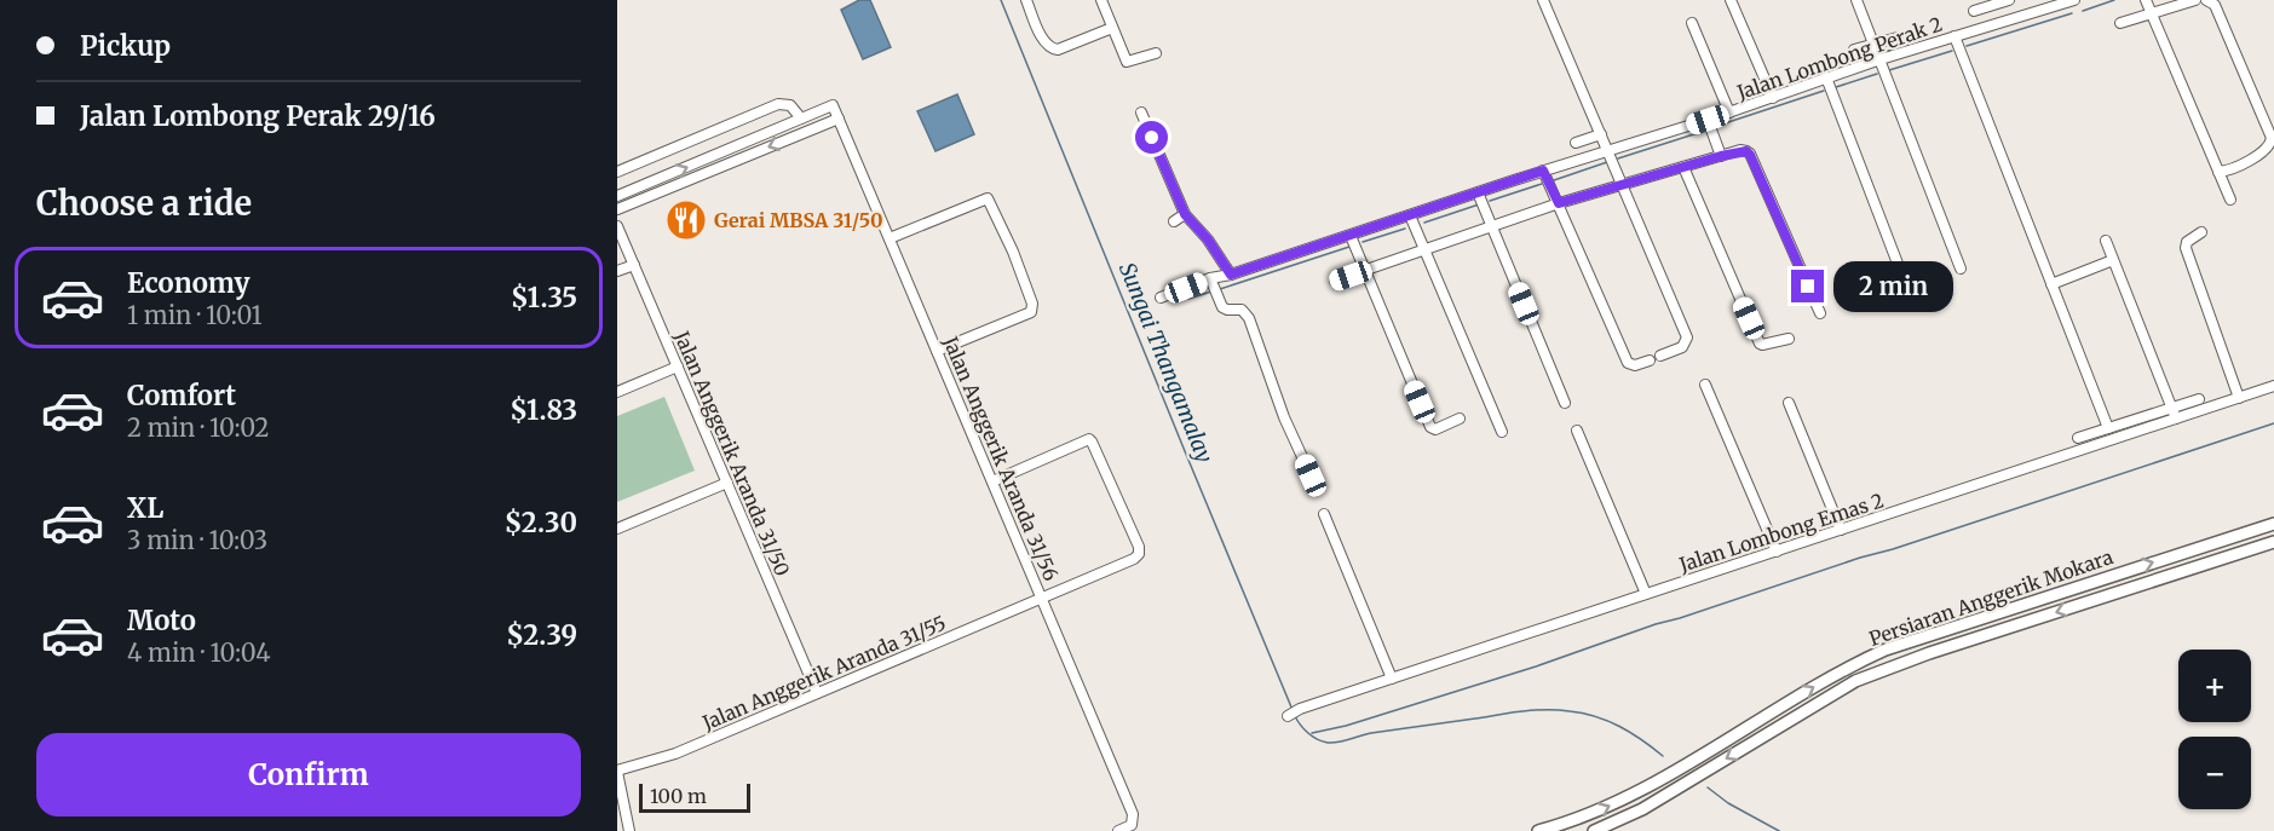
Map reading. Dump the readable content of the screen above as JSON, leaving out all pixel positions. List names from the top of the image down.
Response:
{
  "streets": {
    "main road": ["Persiaran Anggerik Mokara"],
    "street": [
      "Jalan Lombong Perak 2",
      "Jalan Anggerik Aranda 31/50",
      "Jalan Anggerik Aranda 31/56",
      "Jalan Lombong Emas 2",
      "Jalan Anggerik Aranda 31/55"
    ]
  },
  "crossings": [
    ["Jalan Anggerik Aranda 31/50", "Jalan Anggerik Aranda 31/55"],
    ["Jalan Anggerik Aranda 31/56", "Jalan Anggerik Aranda 31/55"]
  ],
  "water": ["Sungai Thangamalay"],
  "places": {
    "restaurant": ["Gerai MBSA 31/50"]
  },
  "scale_bar": "100 m",
  "page": {
    "banner": ["Pickup", "Jalan Lombong Perak 29/16"],
    "heading": "Choose a ride",
    "list": [
      {
        "name": "Economy",
        "note": "1 min · 10:01",
        "value": "$1.35"
      },
      {
        "name": "Comfort",
        "note": "2 min · 10:02",
        "value": "$1.83"
      },
      {
        "name": "XL",
        "note": "3 min · 10:03",
        "value": "$2.30"
      },
      {
        "name": "Moto",
        "note": "4 min · 10:04",
        "value": "$2.39"
      }
    ],
    "bubble": "2 min",
    "map_buttons": ["+", "−"],
    "buttons": "Confirm",
    "scale": "100 m"
  }
}
